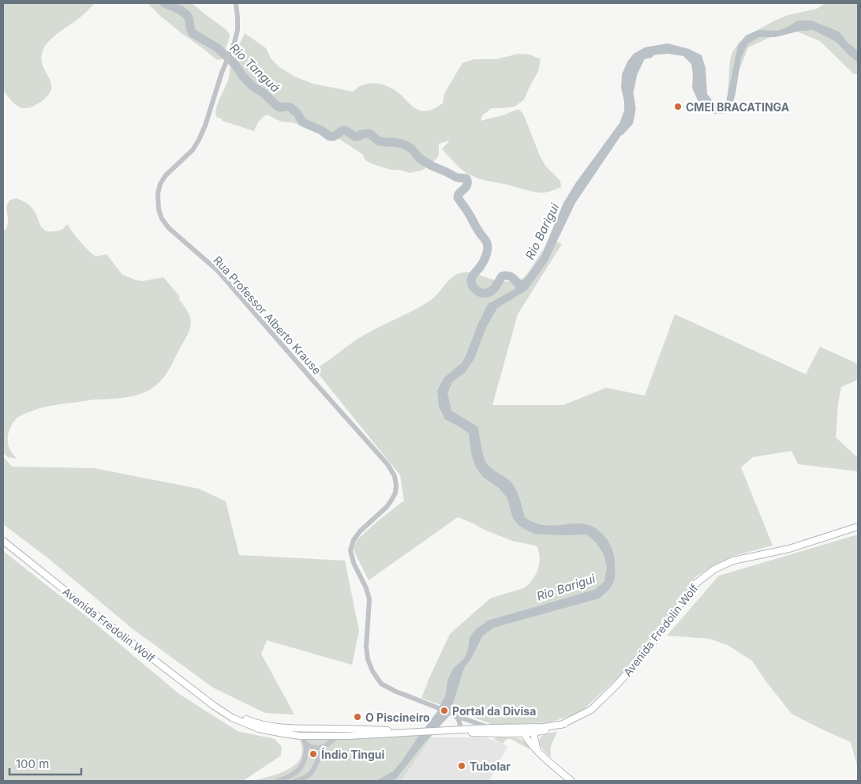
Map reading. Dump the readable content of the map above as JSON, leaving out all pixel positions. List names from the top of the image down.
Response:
{
  "streets": {
    "main road": ["Avenida Fredolin Wolf"],
    "street": ["Rua Professor Alberto Krause"]
  },
  "water": ["Rio Tanguá", "Rio Barigui"],
  "places": [
    "CMEI BRACATINGA",
    "Portal da Divisa",
    "O Piscineiro",
    "Índio Tingui",
    "Tubolar"
  ],
  "scale_bar": "100 m"
}
